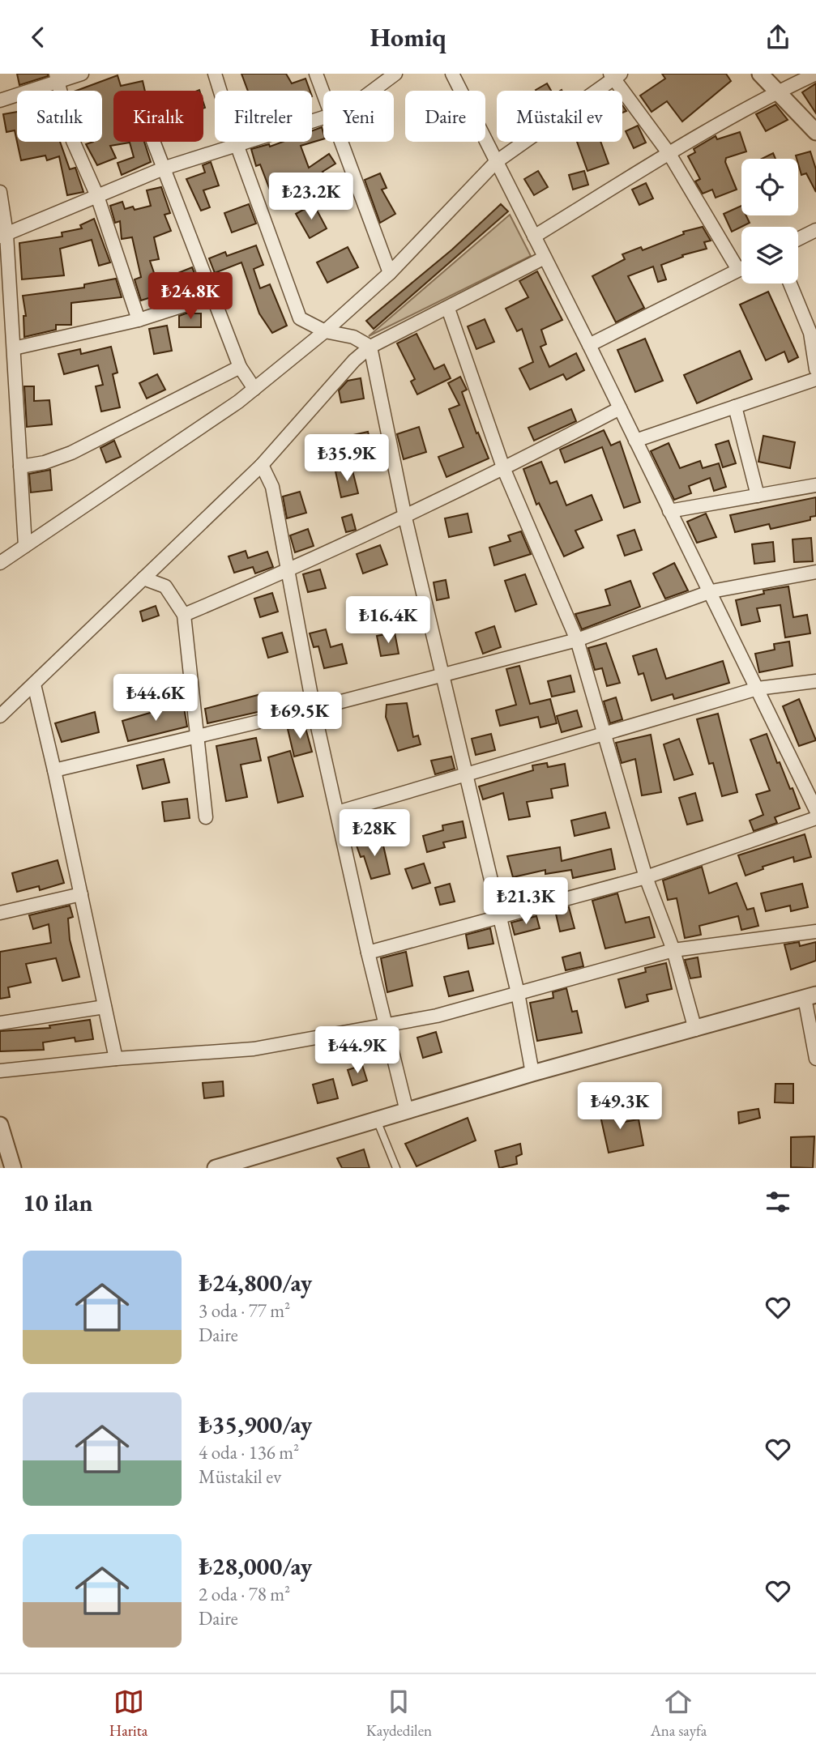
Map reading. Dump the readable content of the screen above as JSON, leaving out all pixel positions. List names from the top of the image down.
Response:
{
  "page": {
    "header": "Homiq",
    "chip": [
      "Satılık",
      "Kiralık",
      "Filtreler",
      "Yeni",
      "Daire",
      "Müstakil ev"
    ],
    "price": [
      "₺23.2K",
      "₺24.8K",
      "₺35.9K",
      "₺16.4K",
      "₺44.6K",
      "₺69.5K",
      "₺28K",
      "₺21.3K",
      "₺44.9K",
      "₺49.3K"
    ],
    "heading": "10 ilan",
    "list": [
      {
        "name": "₺24,800/ay",
        "note": "3 oda · 77 m² · Daire"
      },
      {
        "name": "₺35,900/ay",
        "note": "4 oda · 136 m² · Müstakil ev"
      },
      {
        "name": "₺28,000/ay",
        "note": "2 oda · 78 m² · Daire"
      }
    ],
    "tabs": ["Harita", "Kaydedilen", "Ana sayfa"]
  }
}
